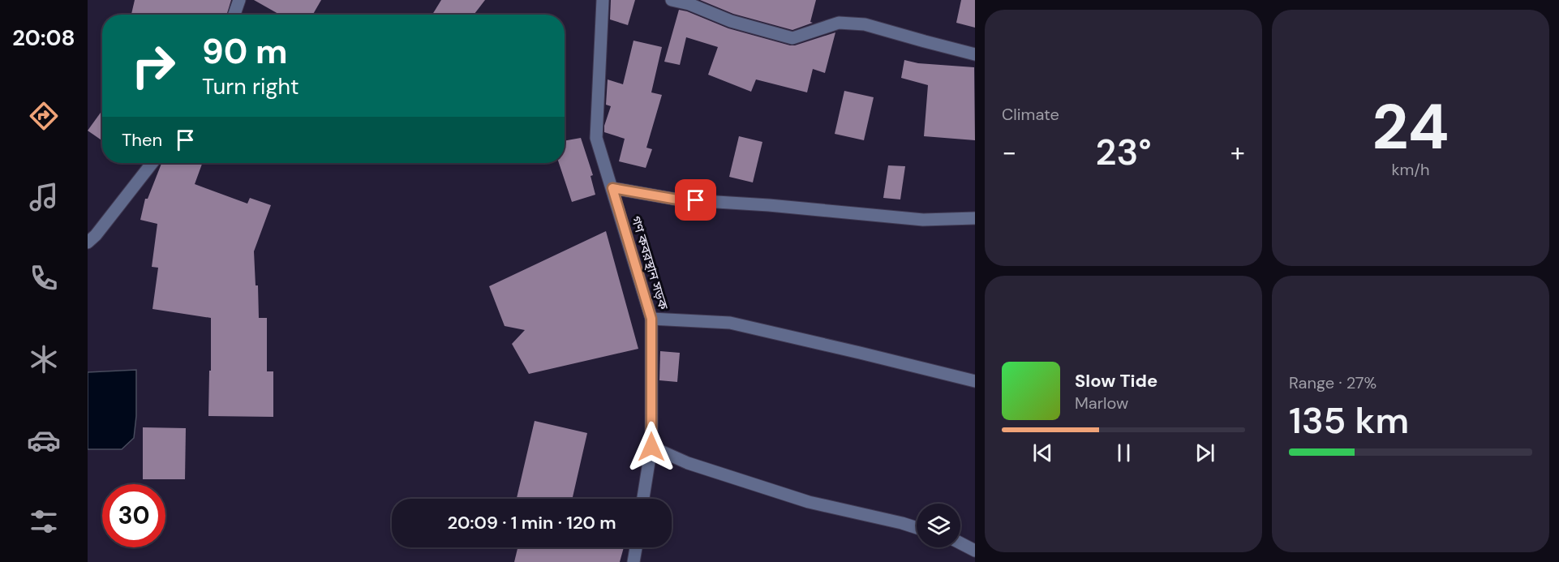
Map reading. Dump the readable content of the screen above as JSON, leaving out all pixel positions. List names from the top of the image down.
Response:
{
  "streets": {
    "street": ["গণ কবরস্থান সড়ক"]
  },
  "page": {
    "tabs": "20:08",
    "tile": [
      "Climate",
      ["24", "km/h"],
      ["Range · 27%", "135 km"]
    ],
    "turn": ["90 m", "Turn right"],
    "then": "Then",
    "heat": ["−", "23°", "+"],
    "song": ["Slow Tide", "Marlow"],
    "limit": "30",
    "trip": "20:09 · 1 min · 120 m"
  }
}
